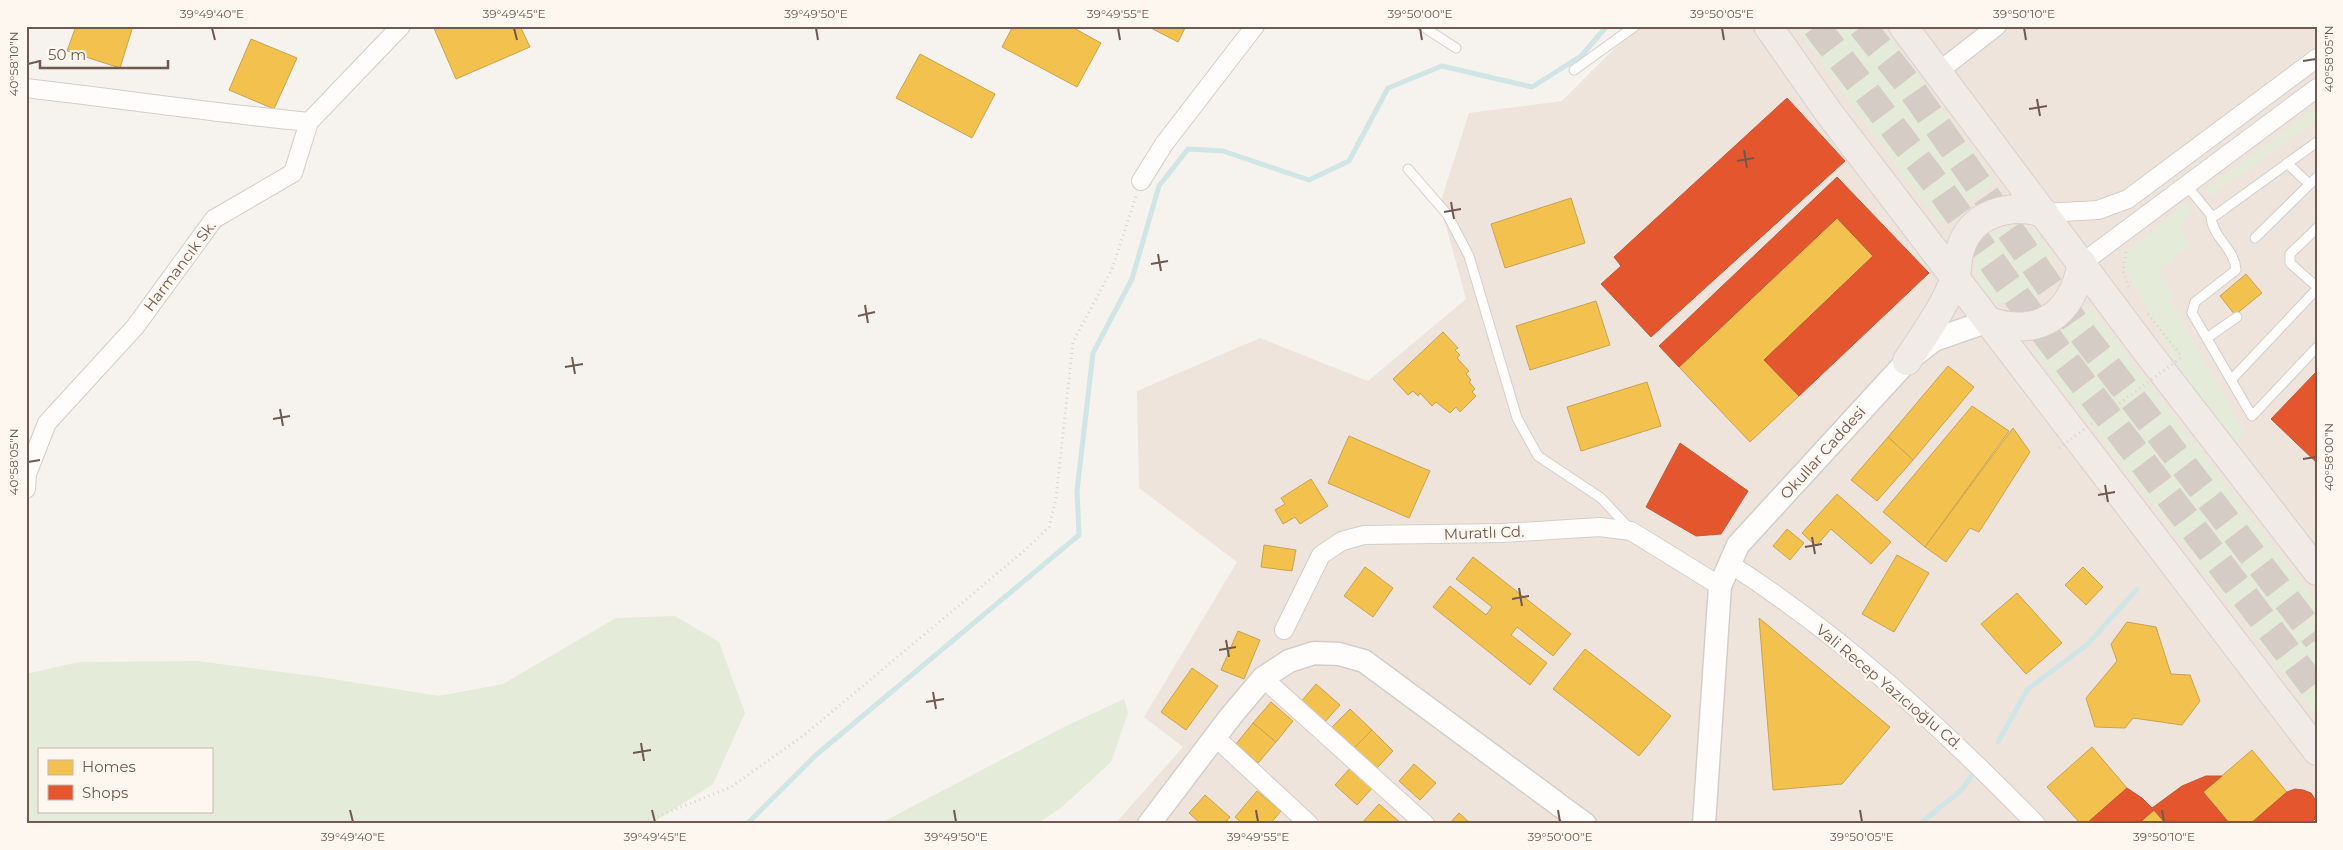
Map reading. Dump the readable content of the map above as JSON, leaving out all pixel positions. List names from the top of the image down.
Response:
{
  "streets": {
    "street": [
      "Harmancık Sk.",
      "Okullar Caddesi",
      "Muratlı Cd.",
      "Vali Recep Yazıcıoğlu Cd."
    ]
  },
  "crossings": [
    ["Okullar Caddesi", "Muratlı Cd."],
    ["Okullar Caddesi", "Vali Recep Yazıcıoğlu Cd."]
  ],
  "legend": ["Homes", "Shops"],
  "scale_bar": "50 m",
  "coordinates": [
    "39°49'40\"E",
    "39°49'45\"E",
    "39°49'50\"E",
    "39°49'55\"E",
    "39°50'00\"E",
    "39°50'05\"E",
    "39°50'10\"E",
    "40°58'05\"N",
    "40°58'10\"N",
    "40°58'00\"N"
  ]
}
